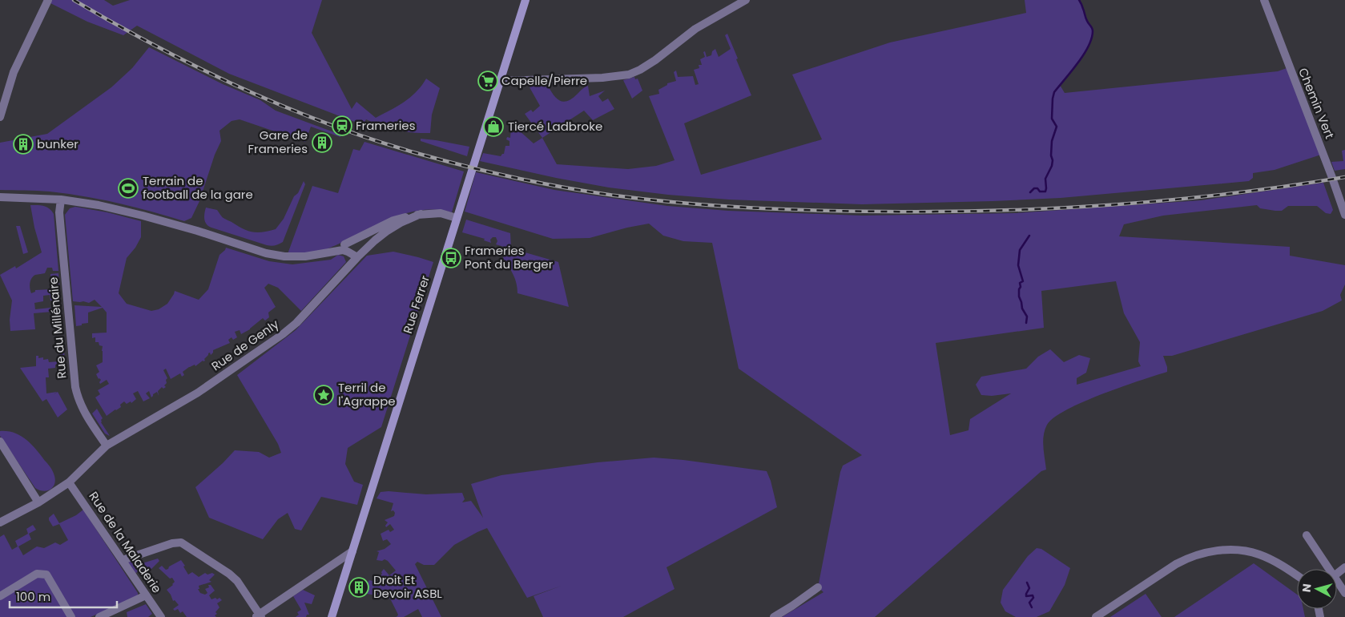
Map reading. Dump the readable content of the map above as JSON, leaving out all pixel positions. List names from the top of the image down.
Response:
{
  "streets": {
    "main road": ["Rue Ferrer"],
    "street": [
      "Chemin Vert",
      "Rue du Millénaire",
      "Rue de Genly",
      "Rue de la Maladerie"
    ]
  },
  "crossings": [
    ["Rue du Millénaire", "Rue de Genly"],
    ["Rue de Genly", "Rue de la Maladerie"]
  ],
  "places": {
    "supermarket": ["Capelle/Pierre"],
    "station": ["Frameries"],
    "shop": ["Tiercé Ladbroke"],
    "building": ["Gare de Frameries", "bunker", "Droit Et Devoir ASBL"],
    "sports": ["Terrain de football de la gare"],
    "bus stop": ["Frameries Pont du Berger"],
    "place": ["Terril de l'Agrappe"]
  },
  "scale_bar": "100 m",
  "north": "left"
}
